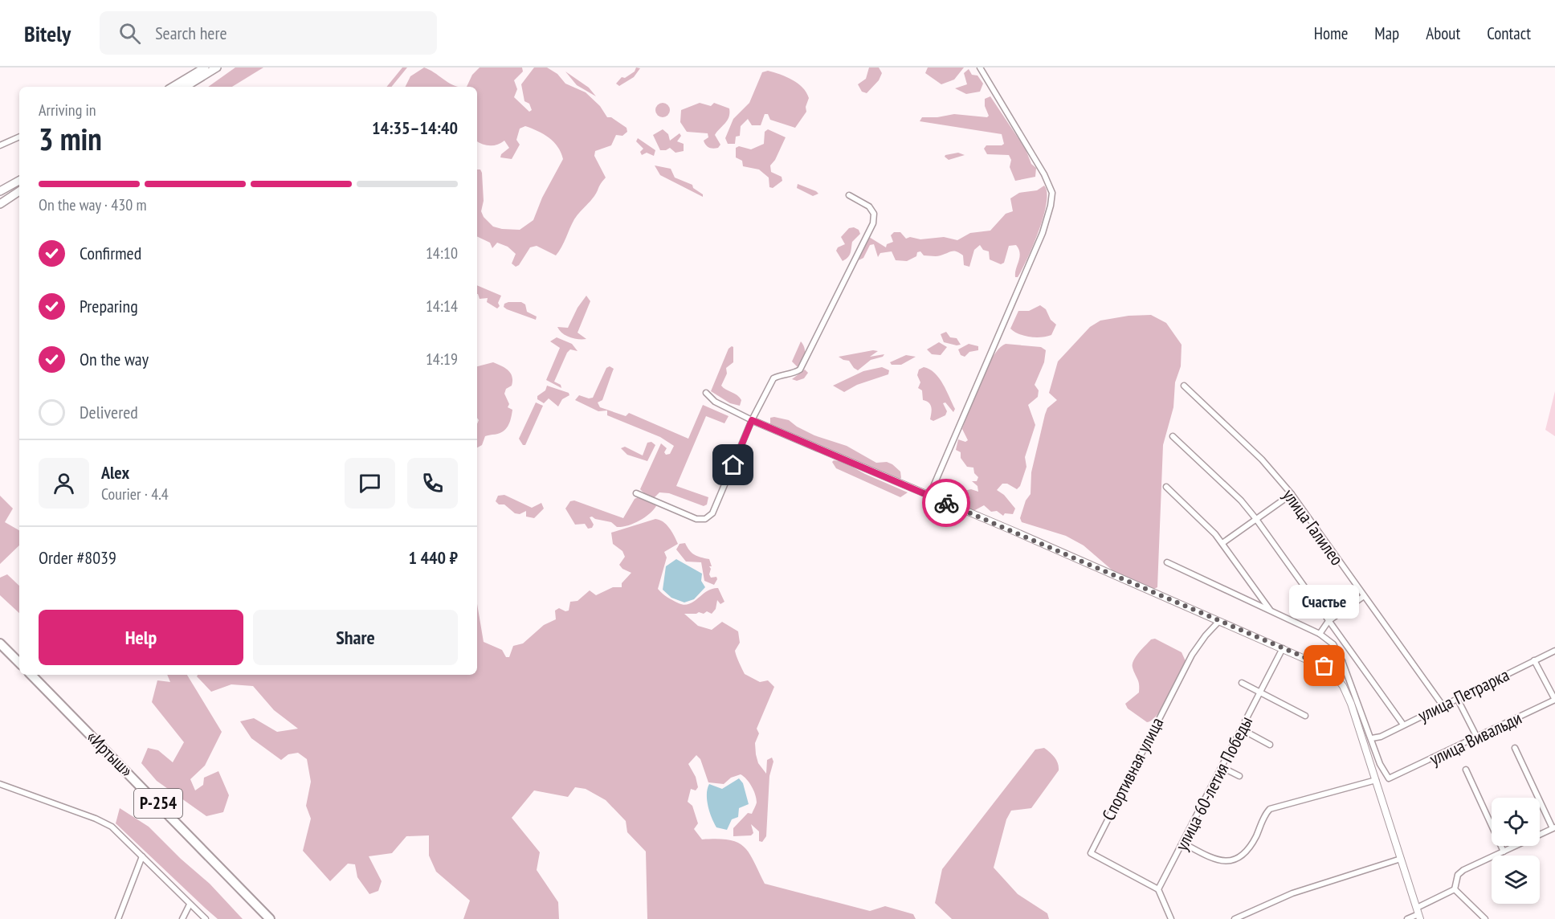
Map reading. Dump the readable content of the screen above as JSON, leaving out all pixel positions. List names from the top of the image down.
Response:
{
  "streets": {
    "highway": ["«Иртыш»", "Р-254"],
    "street": [
      "улица Галилео",
      "улица Петрарка",
      "улица Вивальди",
      "Спортивная улица",
      "улица 60-летия Победы"
    ]
  },
  "crossings": [
    ["улица Галилео", "улица Петрарка"],
    ["улица Петрарка", "улица Вивальди"],
    ["Спортивная улица", "улица 60-летия Победы"]
  ],
  "places": ["Счастье"],
  "page": {
    "header": "Bitely",
    "search": "Search here",
    "nav": [
      "Home",
      "Map",
      "About",
      "Contact"
    ],
    "heading": ["3 min", "Arriving in", "14:35–14:40"],
    "panel": [
      "Alex",
      "Courier · 4.4",
      "Order #8039",
      "1 440 ₽"
    ],
    "bar": "On the way · 430 m",
    "list": [
      ["Confirmed", "14:10"],
      ["Preparing", "14:14"],
      ["On the way", "14:19"],
      "Delivered"
    ],
    "bubble": "Счастье",
    "buttons": ["Help", "Share"]
  }
}
